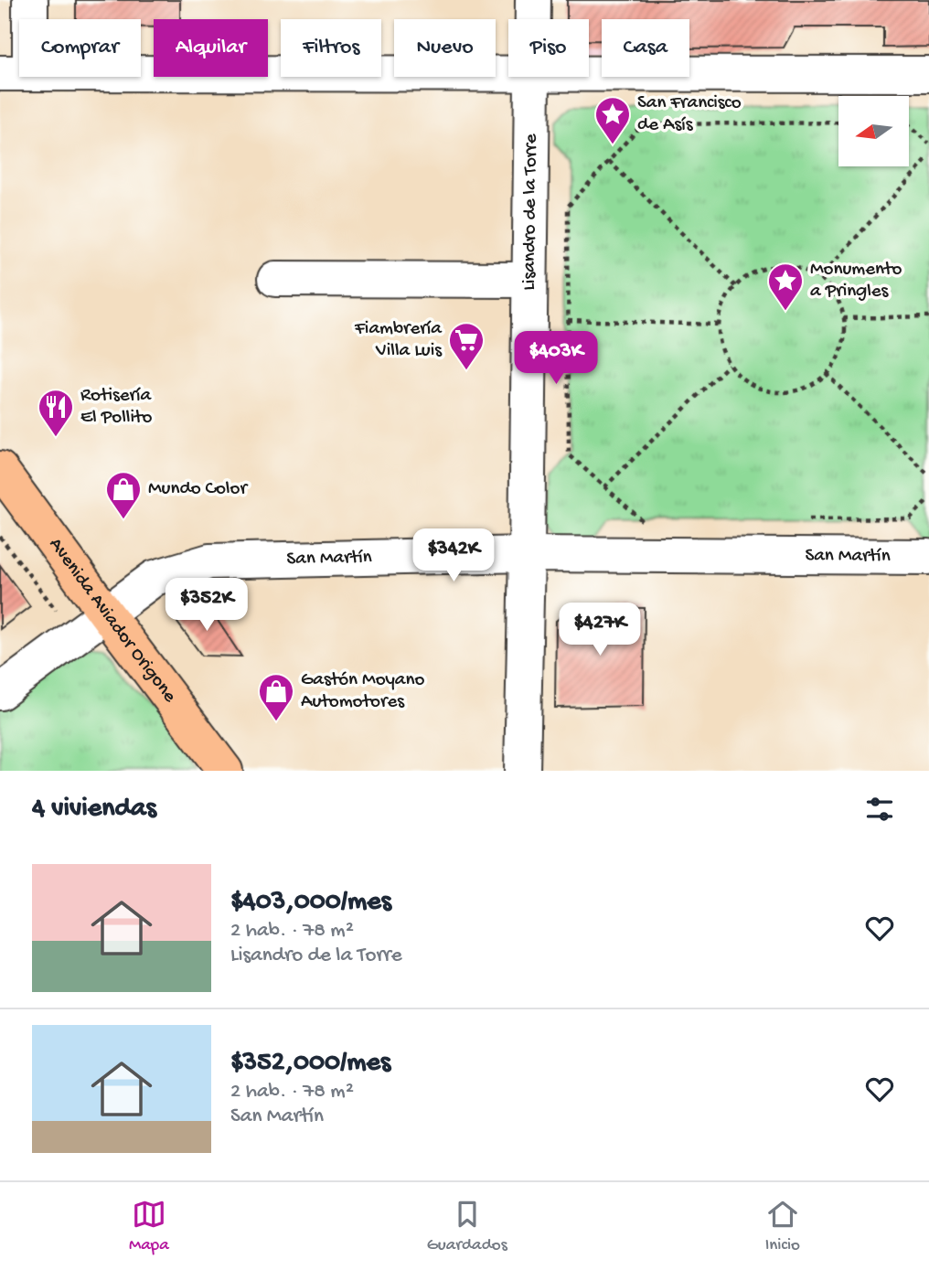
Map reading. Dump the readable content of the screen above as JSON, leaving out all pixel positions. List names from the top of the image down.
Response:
{
  "streets": {
    "main road": ["Avenida Aviador Origone"],
    "street": ["Lisandro de la Torre", "San Martín"]
  },
  "crossings": [
    ["Lisandro de la Torre", "San Martín"],
    ["San Martín", "Avenida Aviador Origone"]
  ],
  "places": {
    "place": ["San Francisco de Asís", "Monumento a Pringles"],
    "supermarket": ["Fiambrería Villa Luis"],
    "restaurant": ["Rotisería El Pollito"],
    "shop": ["Mundo Color", "Gastón Moyano Automotores"]
  },
  "north": "left",
  "page": {
    "chip": [
      "Comprar",
      "Alquilar",
      "Filtros",
      "Nuevo",
      "Piso",
      "Casa"
    ],
    "price": [
      "$403K",
      "$342K",
      "$352K",
      "$427K"
    ],
    "heading": "4 viviendas",
    "list": [
      {
        "name": "$403,000/mes",
        "note": "2 hab. · 78 m² · Lisandro de la Torre"
      },
      {
        "name": "$352,000/mes",
        "note": "2 hab. · 78 m² · San Martín"
      }
    ],
    "tabs": ["Mapa", "Guardados", "Inicio"]
  }
}
